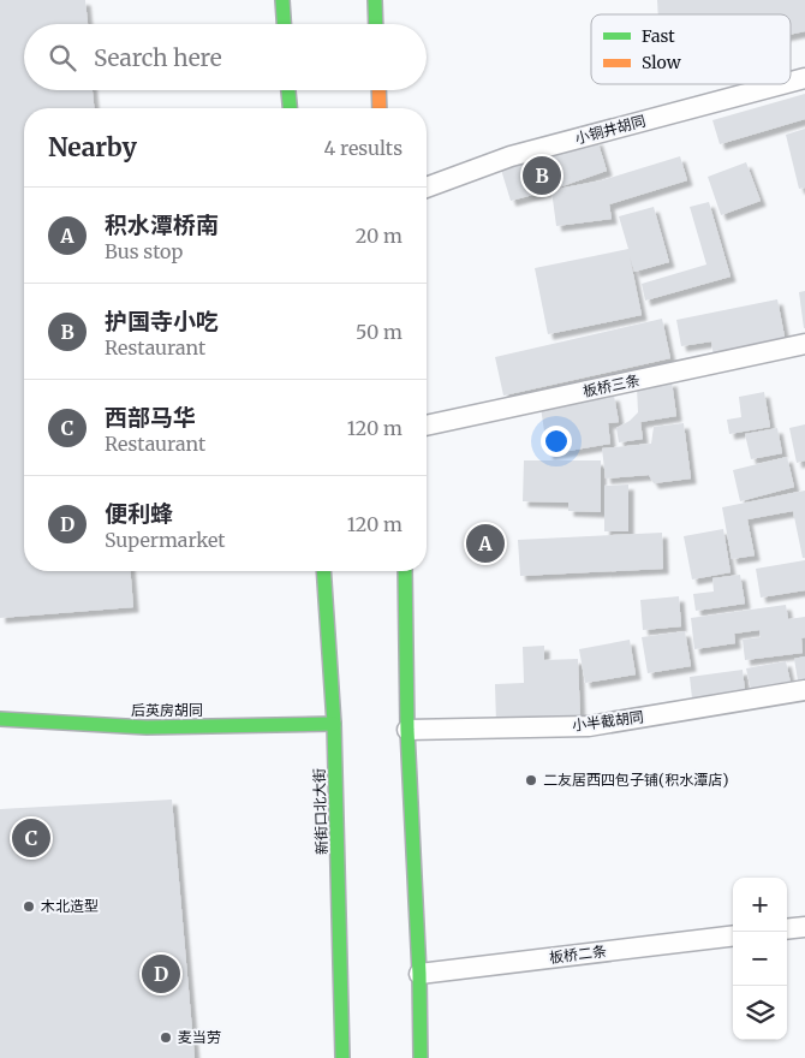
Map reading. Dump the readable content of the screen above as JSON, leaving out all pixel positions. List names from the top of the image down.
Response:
{
  "streets": {
    "main road": ["后英房胡同", "新街口北大街"],
    "lane": [
      "小铜井胡同",
      "板桥三条",
      "小半截胡同",
      "板桥二条"
    ]
  },
  "crossings": [
    ["后英房胡同", "新街口北大街"]
  ],
  "places": ["二友居西四包子铺(积水潭店)", "木北造型", "麦当劳"],
  "legend": ["Fast", "Slow"],
  "page": {
    "search": "Search here",
    "heading": ["Nearby", "4 results"],
    "pins": [
      "B",
      "A",
      "C",
      "D"
    ],
    "list": [
      {
        "mark": "A",
        "name": "积水潭桥南",
        "note": "Bus stop",
        "value": "20 m"
      },
      {
        "mark": "B",
        "name": "护国寺小吃",
        "note": "Restaurant",
        "value": "50 m"
      },
      {
        "mark": "C",
        "name": "西部马华",
        "note": "Restaurant",
        "value": "120 m"
      },
      {
        "mark": "D",
        "name": "便利蜂",
        "note": "Supermarket",
        "value": "120 m"
      }
    ],
    "map_buttons": ["+", "−"]
  }
}
